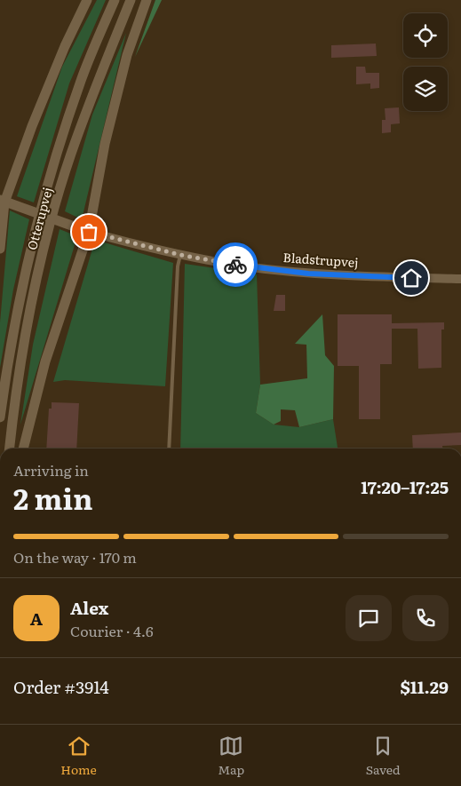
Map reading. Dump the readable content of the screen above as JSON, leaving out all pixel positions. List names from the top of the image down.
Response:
{
  "streets": {
    "main road": ["Otterupvej", "Bladstrupvej"]
  },
  "page": {
    "heading": ["2 min", "Arriving in", "17:20–17:25"],
    "panel": [
      "Alex",
      "Courier · 4.6",
      "Order #3914",
      "$11.29"
    ],
    "bar": "On the way · 170 m",
    "round": "A",
    "tabs": ["Home", "Map", "Saved"]
  }
}
